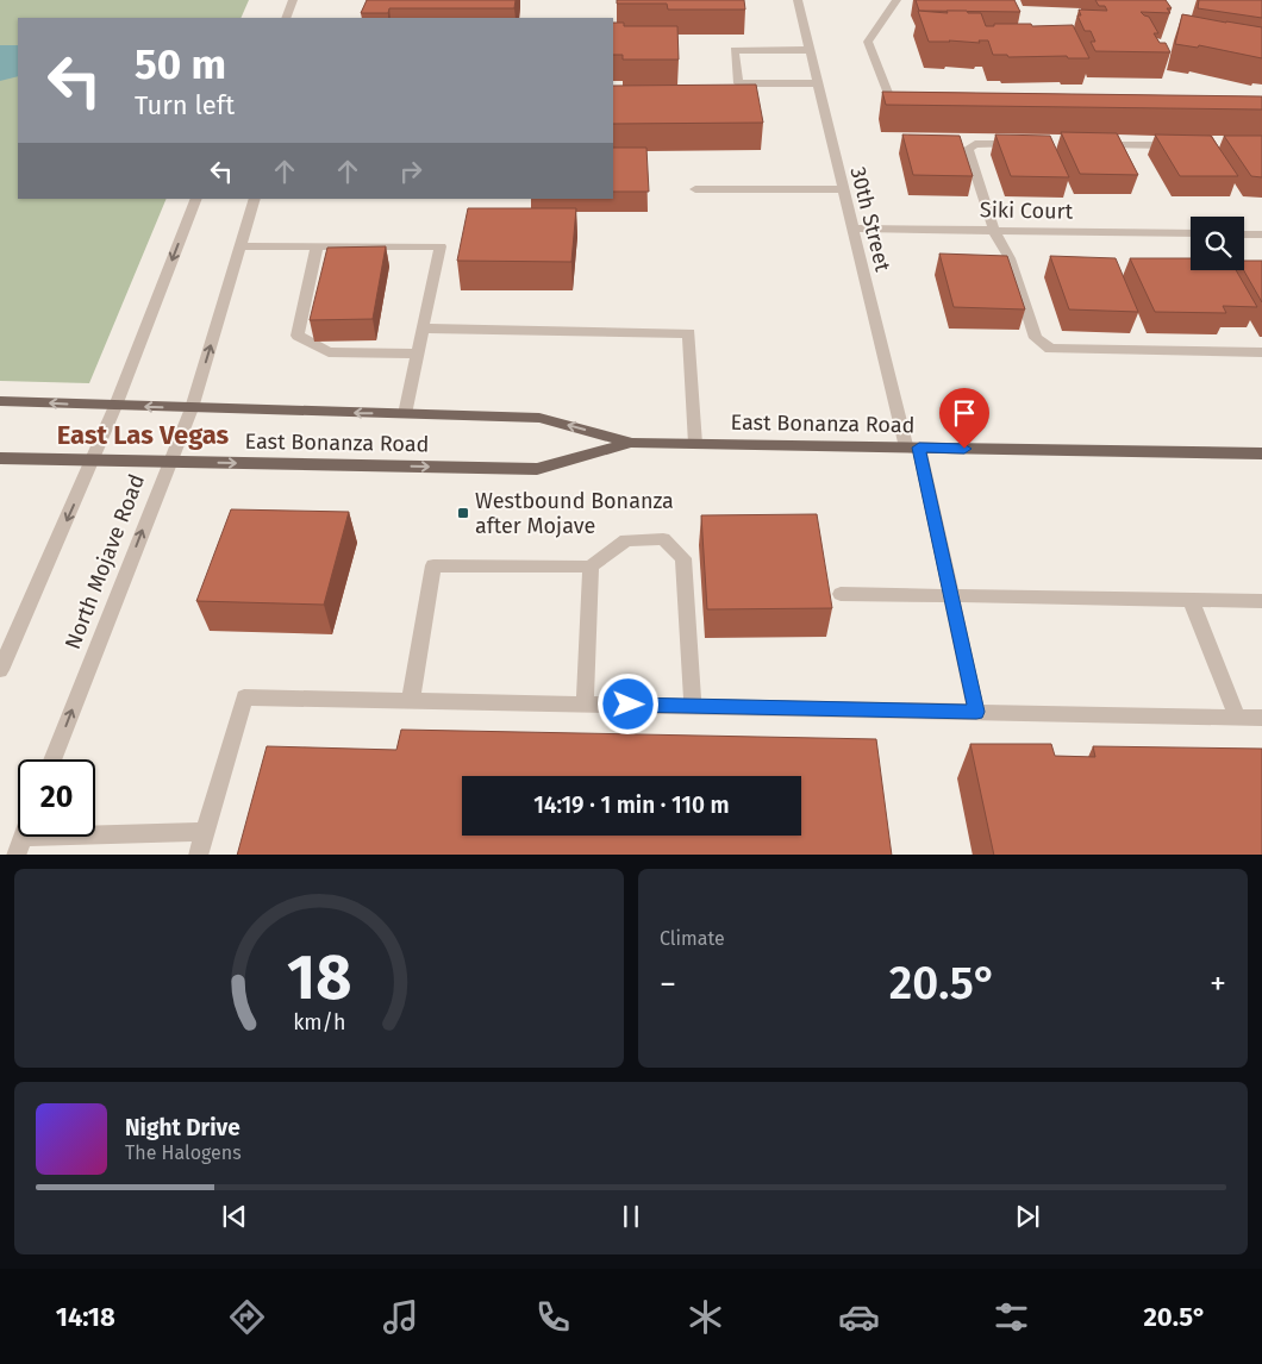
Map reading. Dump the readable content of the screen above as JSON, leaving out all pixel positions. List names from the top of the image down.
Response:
{
  "streets": {
    "main road": ["East Bonanza Road"],
    "street": ["Siki Court", "30th Street", "North Mojave Road"]
  },
  "crossings": [
    ["Siki Court", "30th Street"],
    ["30th Street", "East Bonanza Road"],
    ["East Bonanza Road", "North Mojave Road"]
  ],
  "districts": ["East Las Vegas"],
  "places": {
    "transit": ["Westbound Bonanza after Mojave"]
  },
  "page": {
    "turn": ["50 m", "Turn left"],
    "limit": "20",
    "trip": "14:19 · 1 min · 110 m",
    "tile": "Climate",
    "heat": ["−", "20.5°", "+"],
    "song": ["Night Drive", "The Halogens"],
    "tabs": ["14:18", "20.5°"],
    "gauge": ["18", "km/h"]
  }
}
